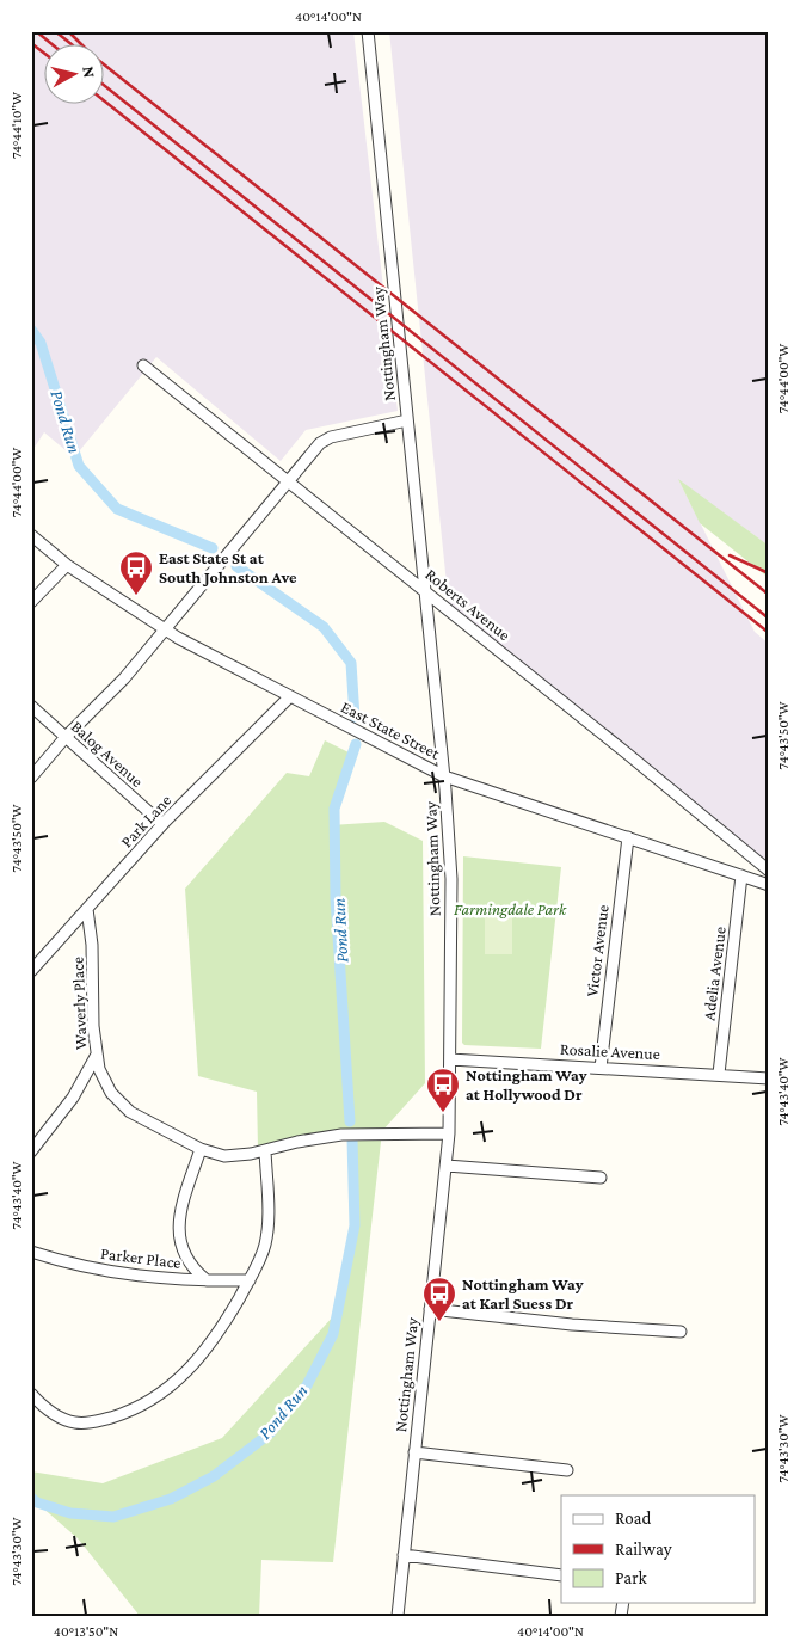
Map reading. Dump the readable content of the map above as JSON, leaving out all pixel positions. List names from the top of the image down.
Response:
{
  "streets": {
    "street": [
      "Nottingham Way",
      "Roberts Avenue",
      "East State Street",
      "Balog Avenue",
      "Park Lane",
      "Victor Avenue",
      "Adelia Avenue",
      "Waverly Place",
      "Rosalie Avenue",
      "Parker Place"
    ]
  },
  "crossings": [
    ["Nottingham Way", "Roberts Avenue"],
    ["Nottingham Way", "East State Street"],
    ["Nottingham Way", "Waverly Place"],
    ["Nottingham Way", "Rosalie Avenue"],
    ["East State Street", "Park Lane"],
    ["East State Street", "Victor Avenue"],
    ["East State Street", "Adelia Avenue"],
    ["Balog Avenue", "Park Lane"],
    ["Park Lane", "Waverly Place"],
    ["Victor Avenue", "Rosalie Avenue"],
    ["Adelia Avenue", "Rosalie Avenue"]
  ],
  "water": ["Pond Run"],
  "parks": ["Farmingdale Park"],
  "places": {
    "bus stop": ["East State St at South Johnston Ave", "Nottingham Way at Hollywood Dr", "Nottingham Way at Karl Suess Dr"]
  },
  "legend": ["Road", "Railway", "Park"],
  "north": "right",
  "coordinates": [
    "40°14'00\"N",
    "74°44'10\"W",
    "74°44'00\"W",
    "74°43'50\"W",
    "74°43'40\"W",
    "74°43'30\"W",
    "40°13'50\"N"
  ]
}
